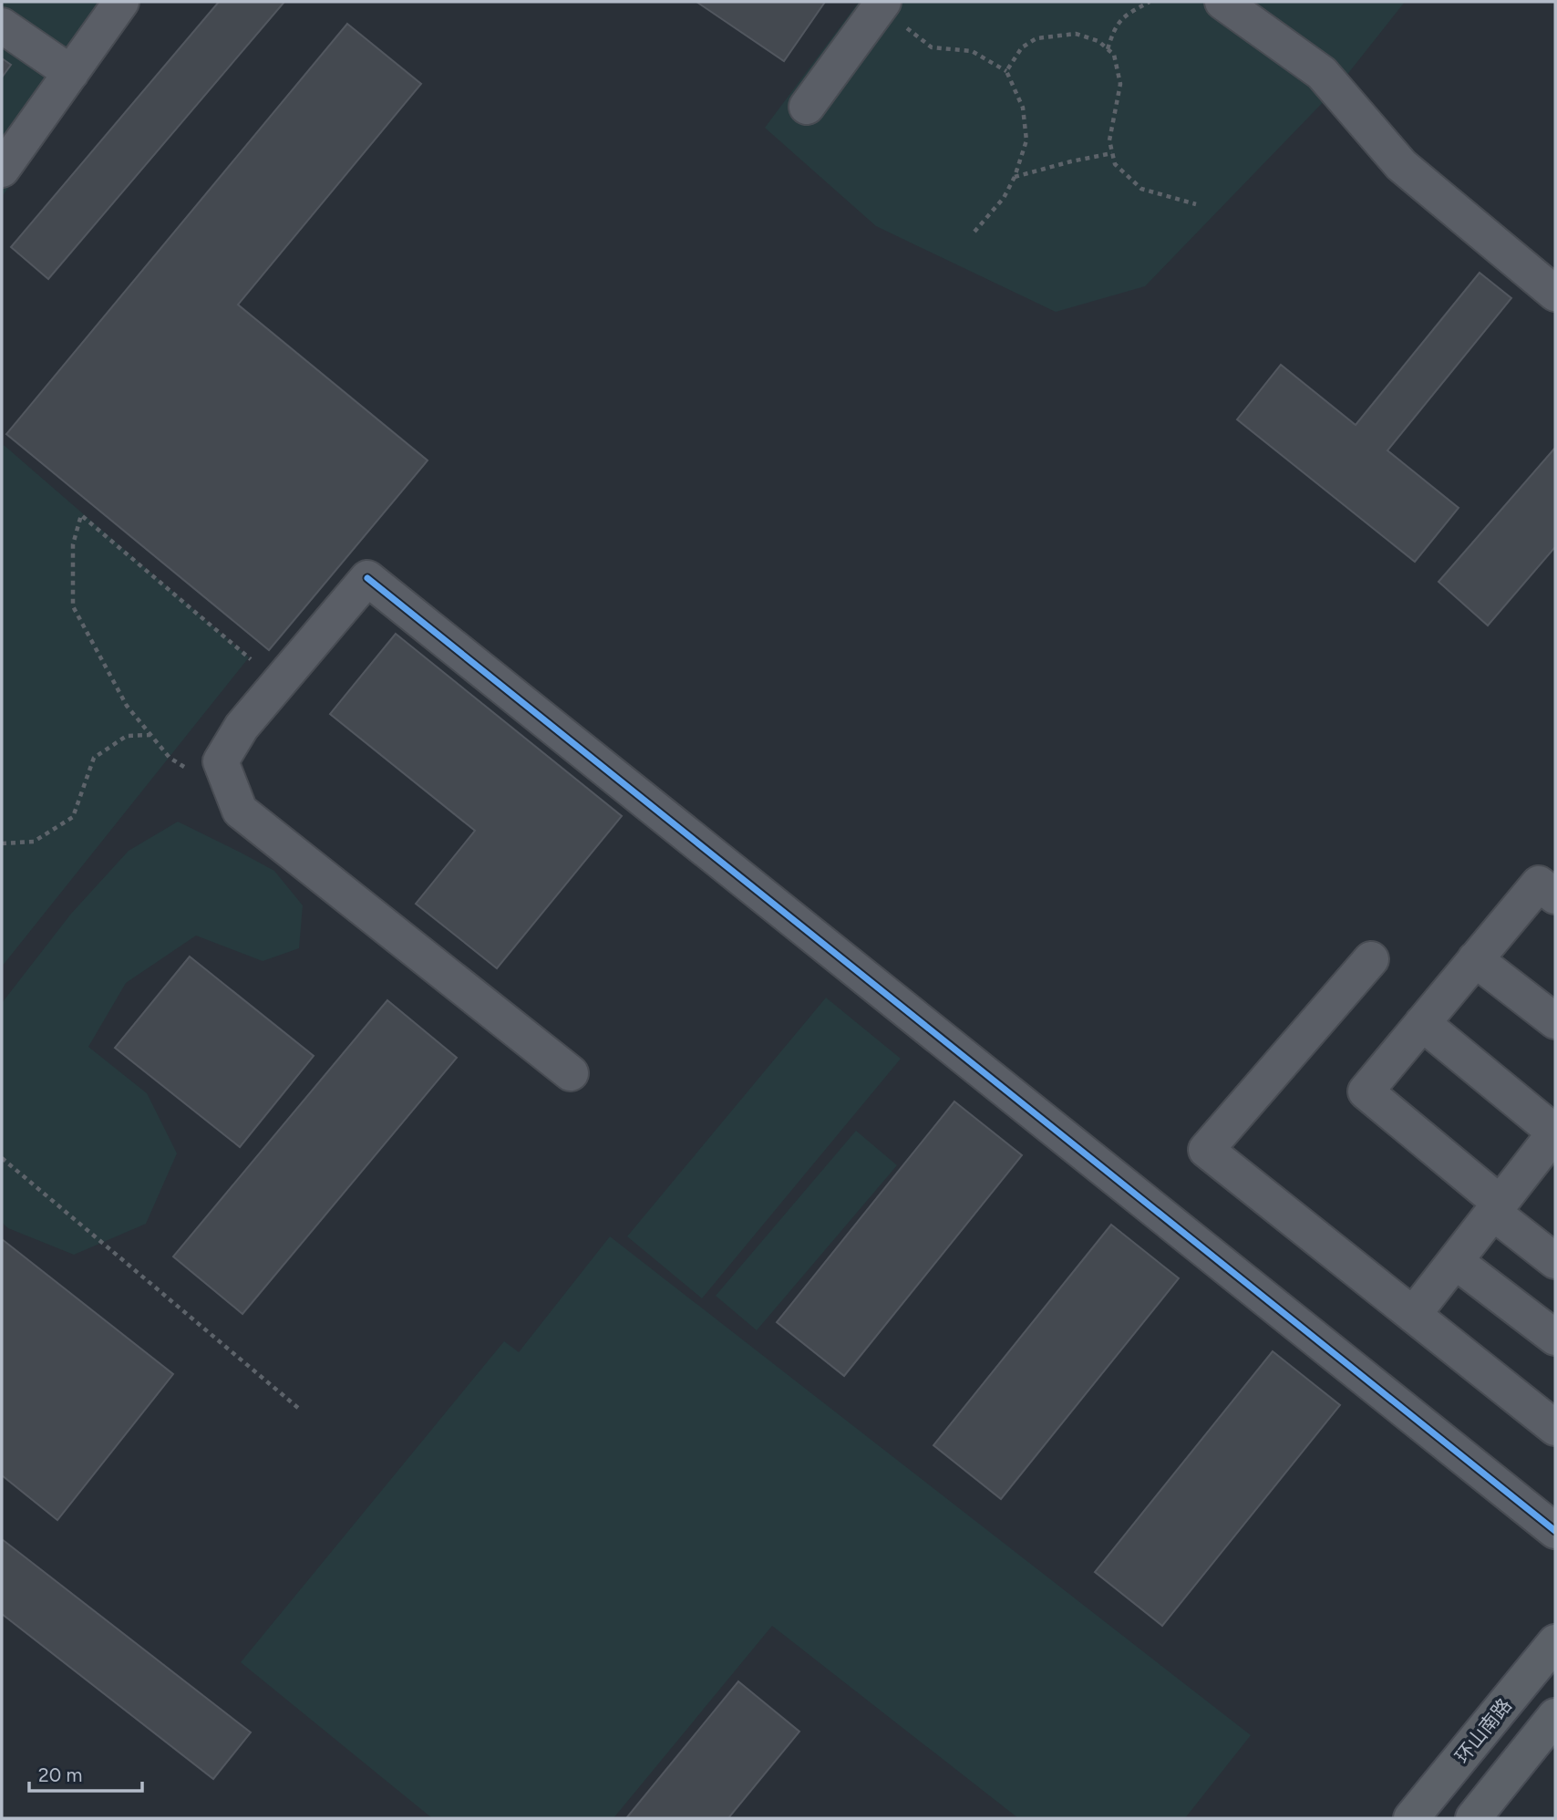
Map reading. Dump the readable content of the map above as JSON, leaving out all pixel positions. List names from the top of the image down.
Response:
{
  "streets": {
    "main road": ["环山南路"]
  },
  "scale_bar": "20 m"
}
